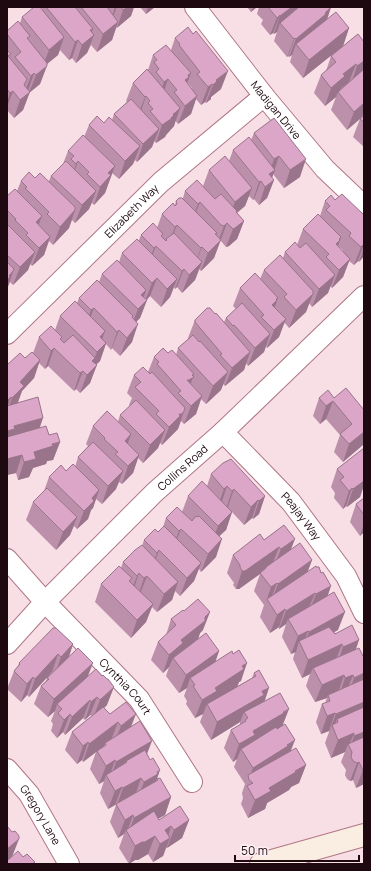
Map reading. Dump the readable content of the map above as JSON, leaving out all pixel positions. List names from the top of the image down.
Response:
{
  "streets": {
    "street": [
      "Madigan Drive",
      "Elizabeth Way",
      "Collins Road",
      "Peajay Way",
      "Cynthia Court",
      "Gregory Lane"
    ]
  },
  "crossings": [
    ["Madigan Drive", "Elizabeth Way"],
    ["Collins Road", "Peajay Way"],
    ["Collins Road", "Cynthia Court"]
  ],
  "scale_bar": "50 m"
}
